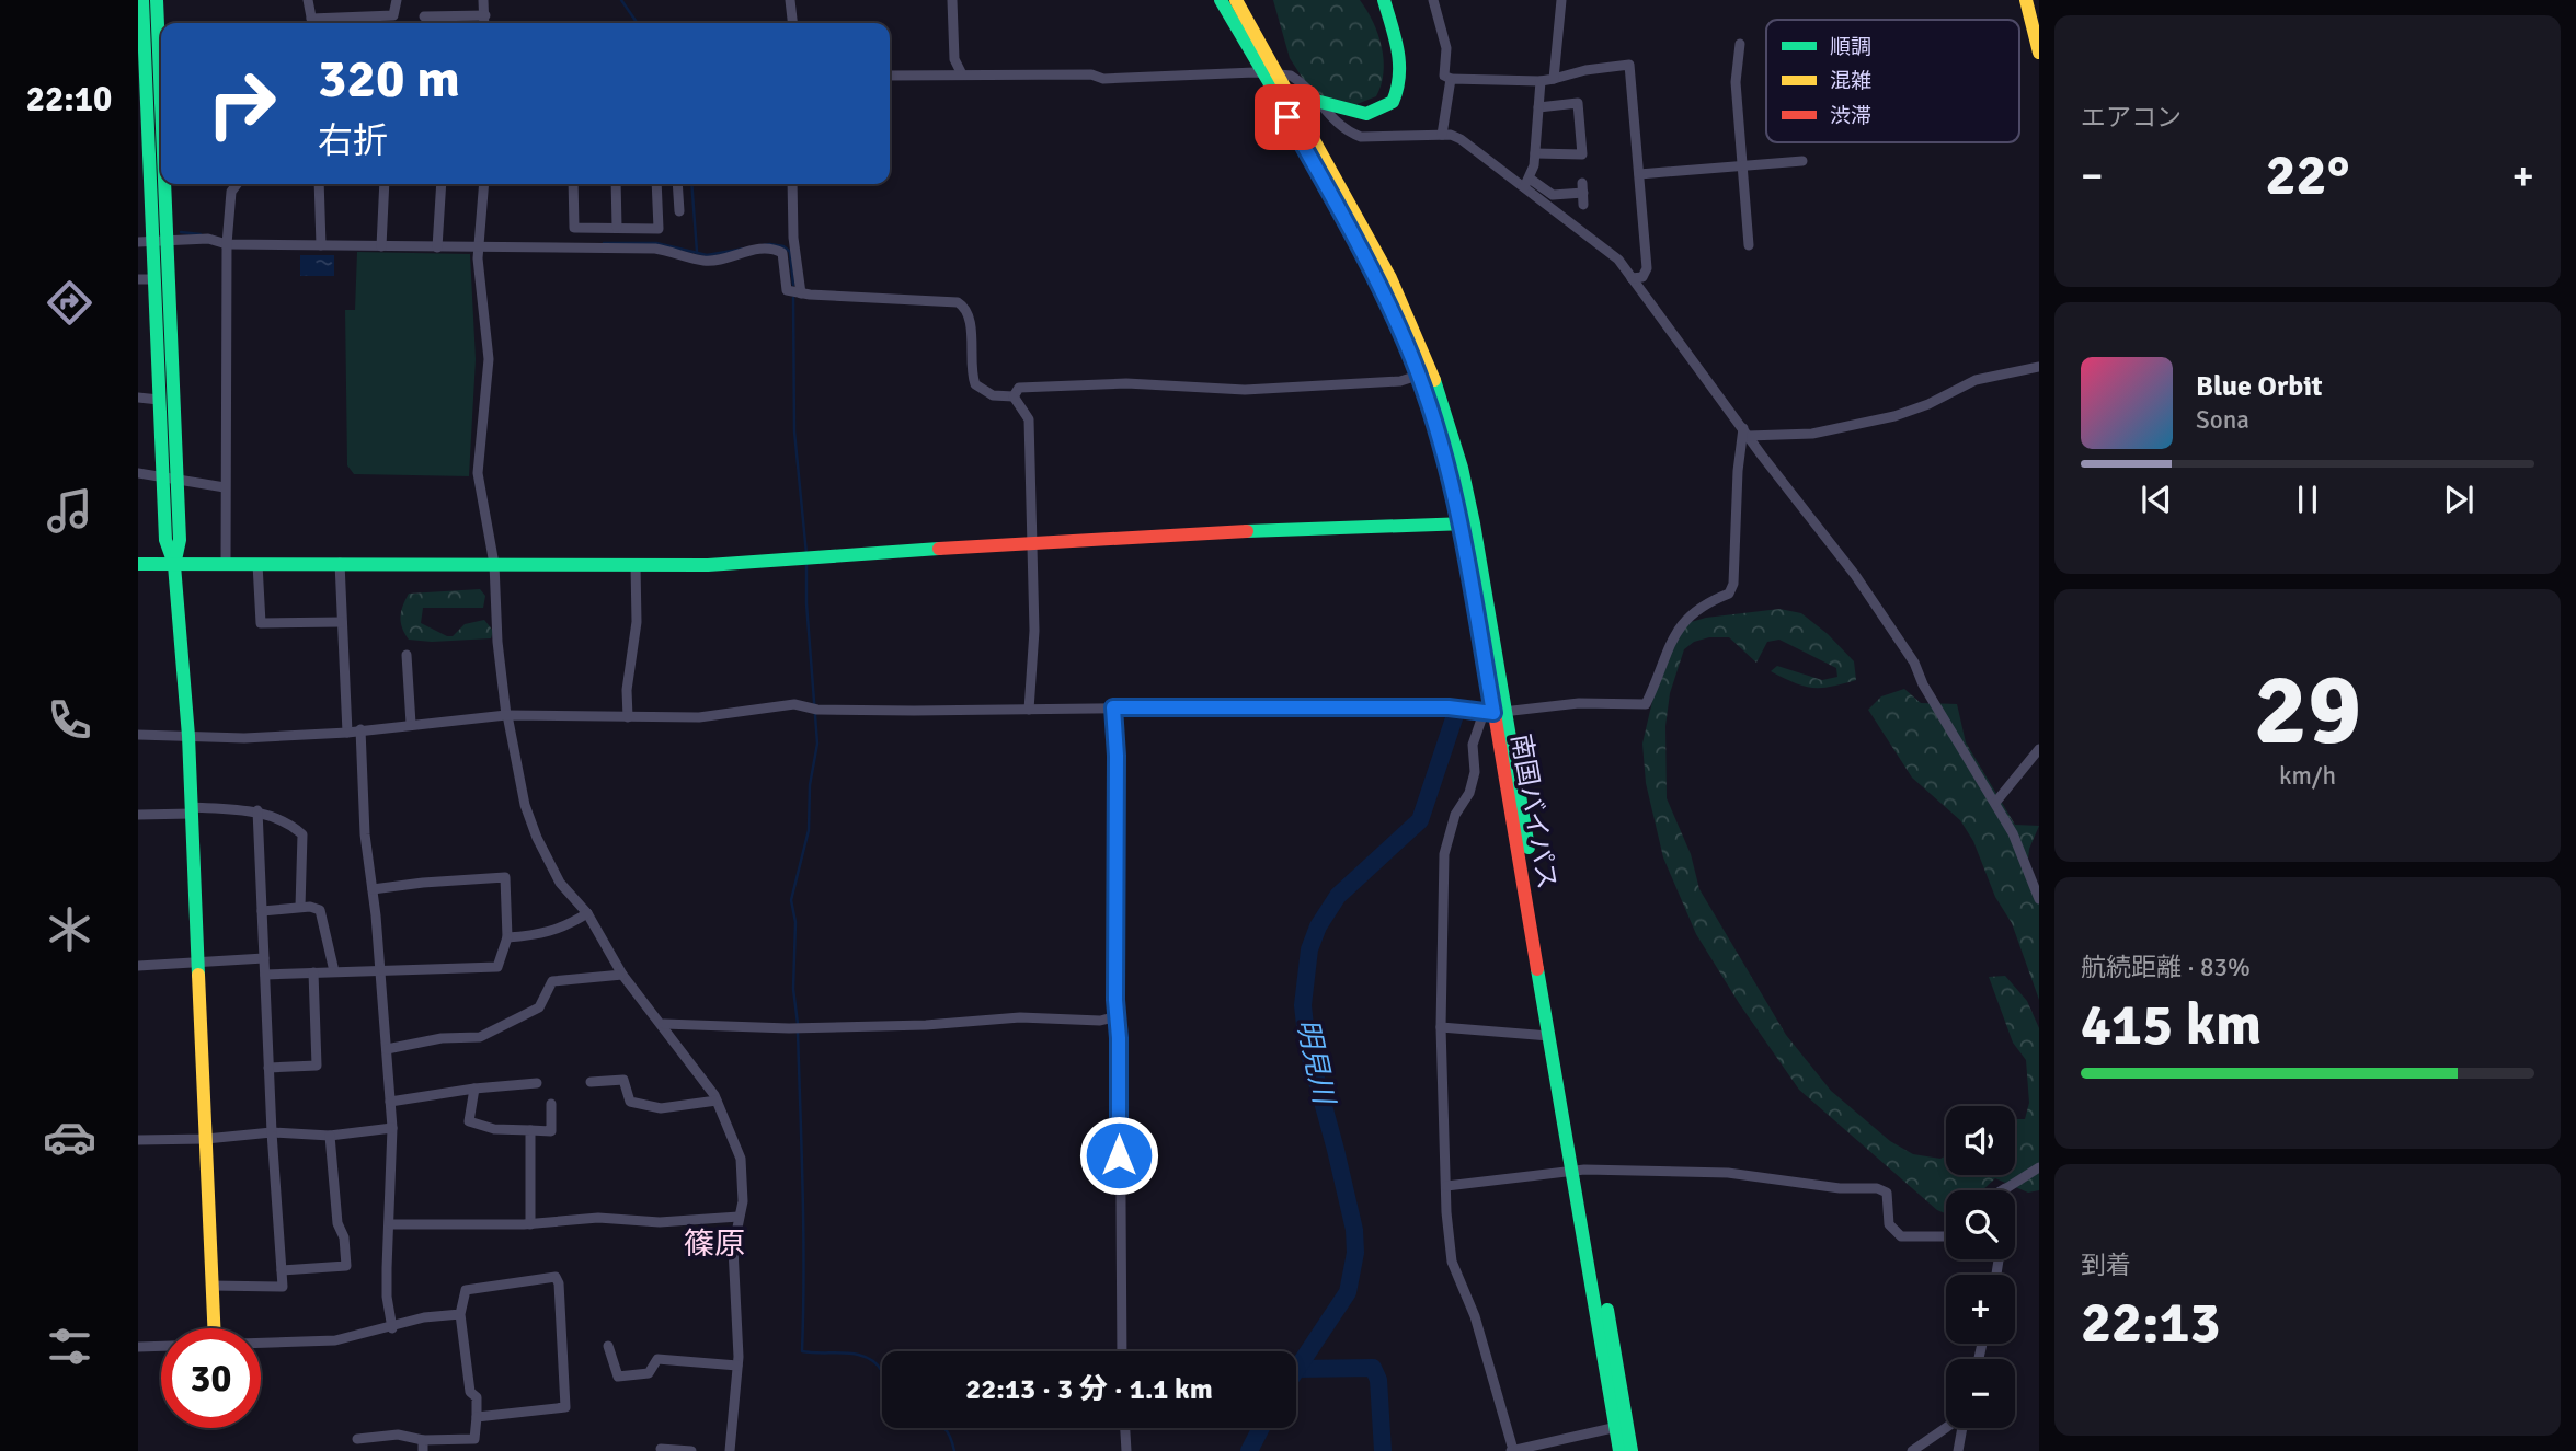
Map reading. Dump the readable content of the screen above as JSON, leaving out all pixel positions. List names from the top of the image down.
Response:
{
  "streets": {
    "main road": ["南国バイパス"]
  },
  "districts": ["篠原"],
  "water": ["明見川"],
  "legend": ["順調", "混雑", "渋滞"],
  "page": {
    "tabs": "22:10",
    "tile": [
      "エアコン",
      ["29", "km/h"],
      ["航続距離 · 83%", "415 km"],
      ["到着", "22:13"]
    ],
    "turn": ["320 m", "右折"],
    "heat": ["−", "22°", "+"],
    "song": ["Blue Orbit", "Sona"],
    "map_buttons": ["+", "−"],
    "limit": "30",
    "trip": "22:13 · 3 分 · 1.1 km"
  }
}
